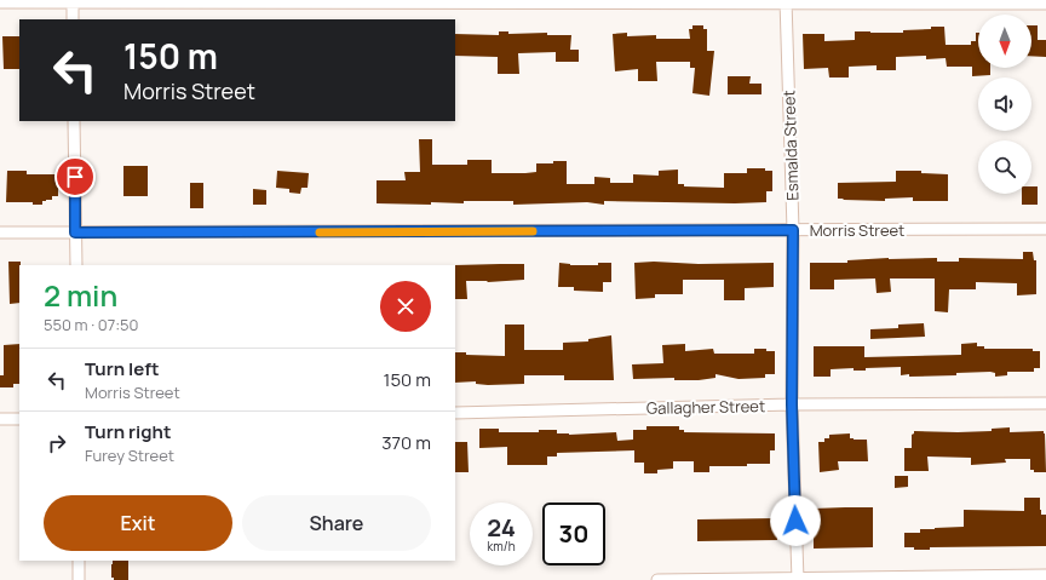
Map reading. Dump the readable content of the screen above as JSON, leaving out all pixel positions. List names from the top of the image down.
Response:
{
  "streets": {
    "street": ["Esmalda Street", "Morris Street", "Gallagher Street"]
  },
  "crossings": [
    ["Esmalda Street", "Morris Street"],
    ["Esmalda Street", "Gallagher Street"]
  ],
  "north": "bottom",
  "page": {
    "turn": ["150 m", "Morris Street"],
    "heading": ["2 min", "550 m · 07:50"],
    "list": [
      {
        "name": "Turn left",
        "note": "Morris Street",
        "value": "150 m"
      },
      {
        "name": "Turn right",
        "note": "Furey Street",
        "value": "370 m"
      }
    ],
    "buttons": ["Exit", "Share"],
    "speed": "24 km/h",
    "limit": "30"
  }
}
